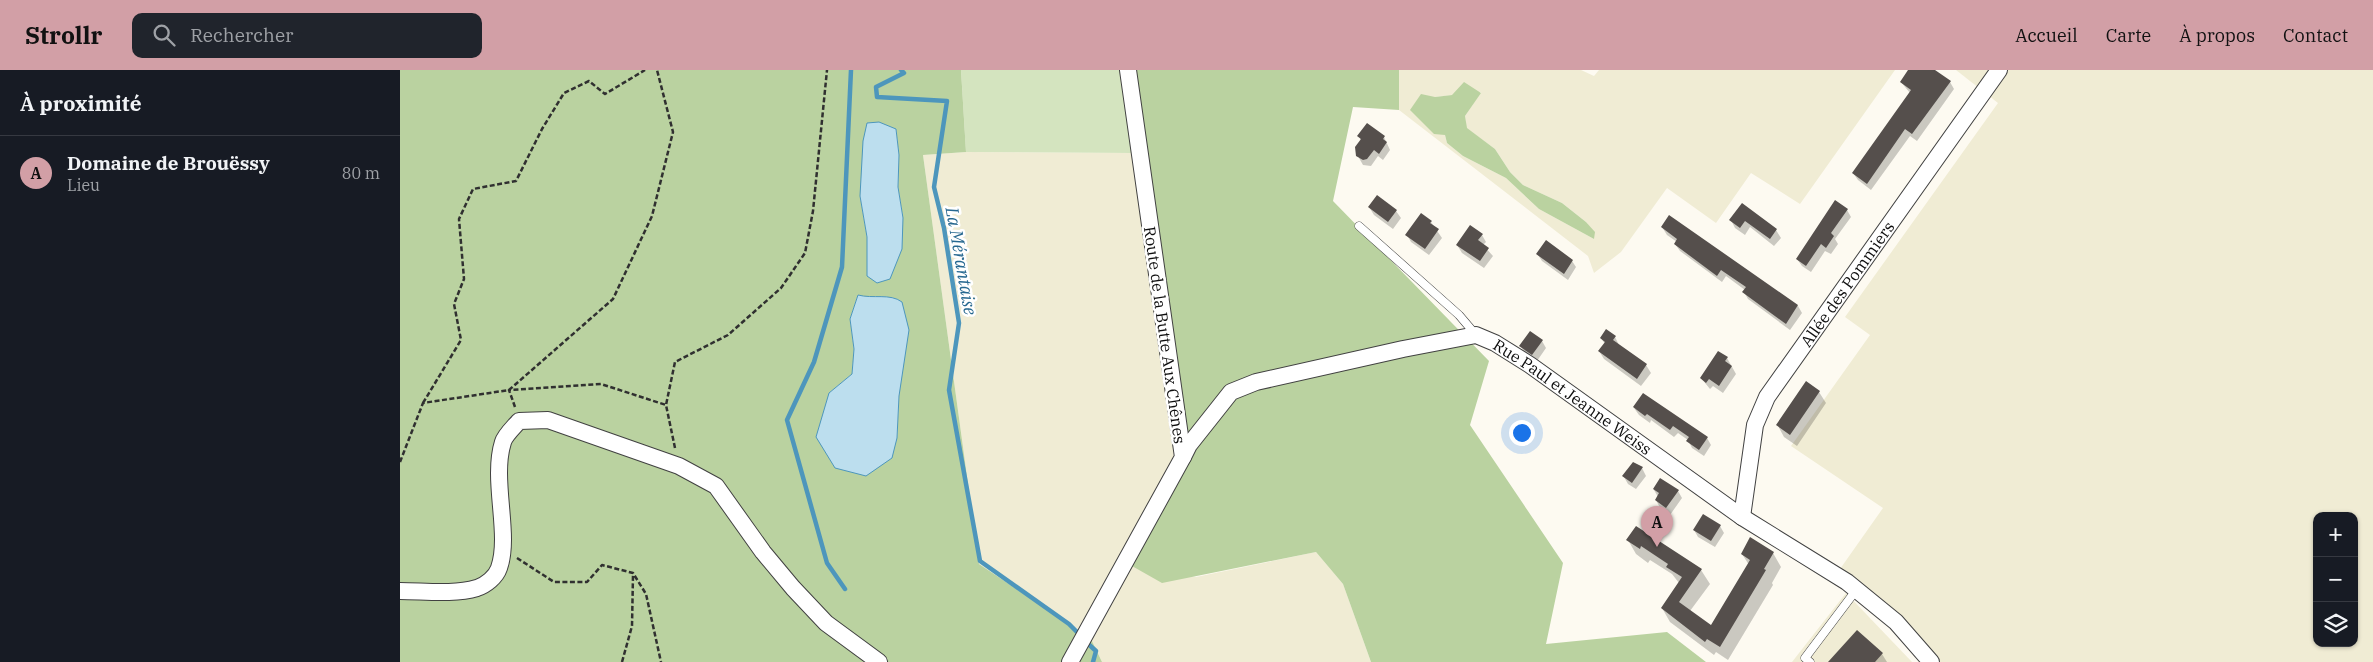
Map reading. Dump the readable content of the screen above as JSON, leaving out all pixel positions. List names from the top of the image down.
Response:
{
  "streets": {
    "street": ["Allée des Pommiers", "Route de la Butte Aux Chênes", "Rue Paul et Jeanne Weiss"]
  },
  "crossings": [
    ["Allée des Pommiers", "Rue Paul et Jeanne Weiss"],
    ["Route de la Butte Aux Chênes", "Rue Paul et Jeanne Weiss"]
  ],
  "water": ["La Mérantaise"],
  "page": {
    "header": "Strollr",
    "search": "Rechercher",
    "nav": [
      "Accueil",
      "Carte",
      "À propos",
      "Contact"
    ],
    "heading": "À proximité",
    "list": [
      {
        "mark": "A",
        "name": "Domaine de Brouëssy",
        "note": "Lieu",
        "value": "80 m"
      }
    ],
    "pins": "A",
    "map_buttons": ["+", "−"]
  }
}
